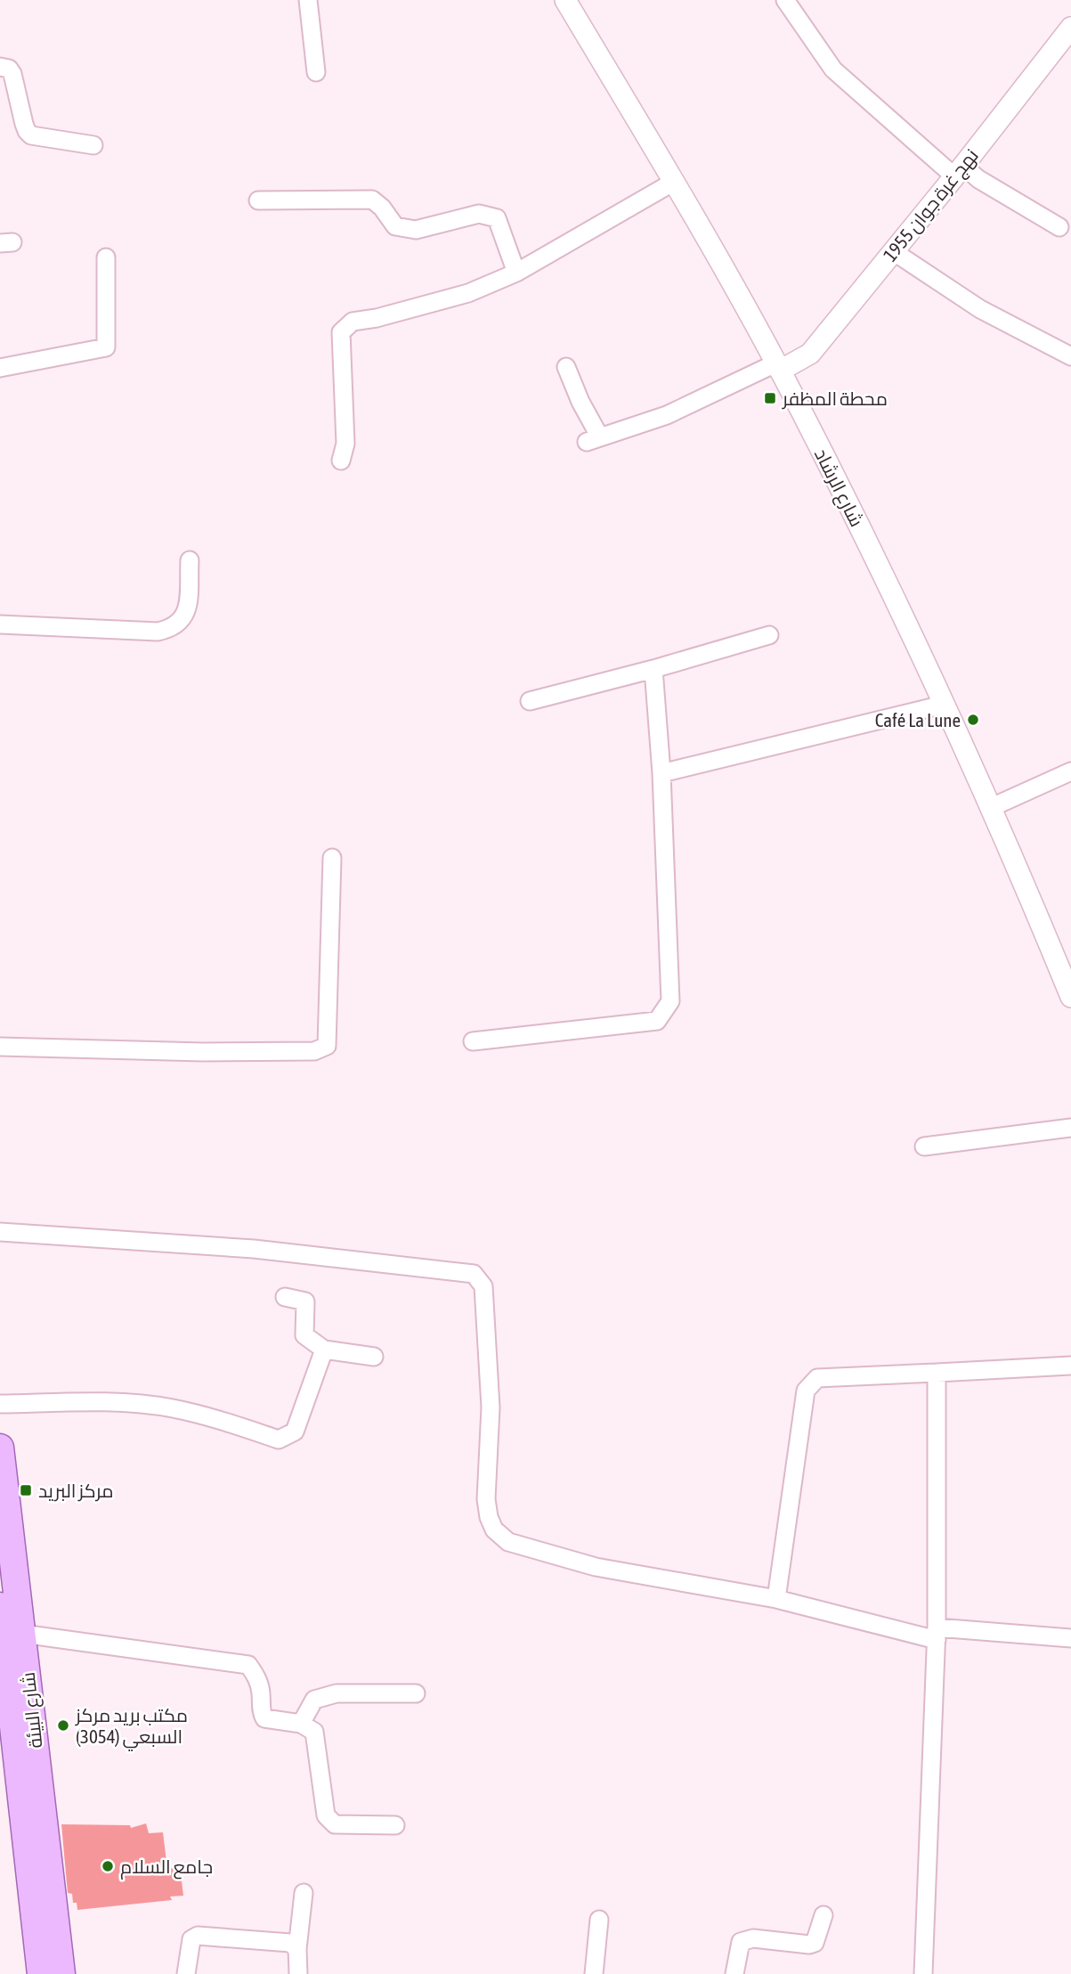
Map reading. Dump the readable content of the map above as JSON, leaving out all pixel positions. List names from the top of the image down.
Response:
{
  "streets": {
    "main road": ["شارع البيئة"],
    "street": ["نهج غرة جوان 1955", "شارع الرشاد"]
  },
  "crossings": [
    ["نهج غرة جوان 1955", "شارع الرشاد"]
  ],
  "places": {
    "transit": ["محطة المظفر", "مركز البريد"],
    "other": ["Café La Lune", "مكتب بريد مركز السبعي (3054)", "جامع السلام"]
  }
}
